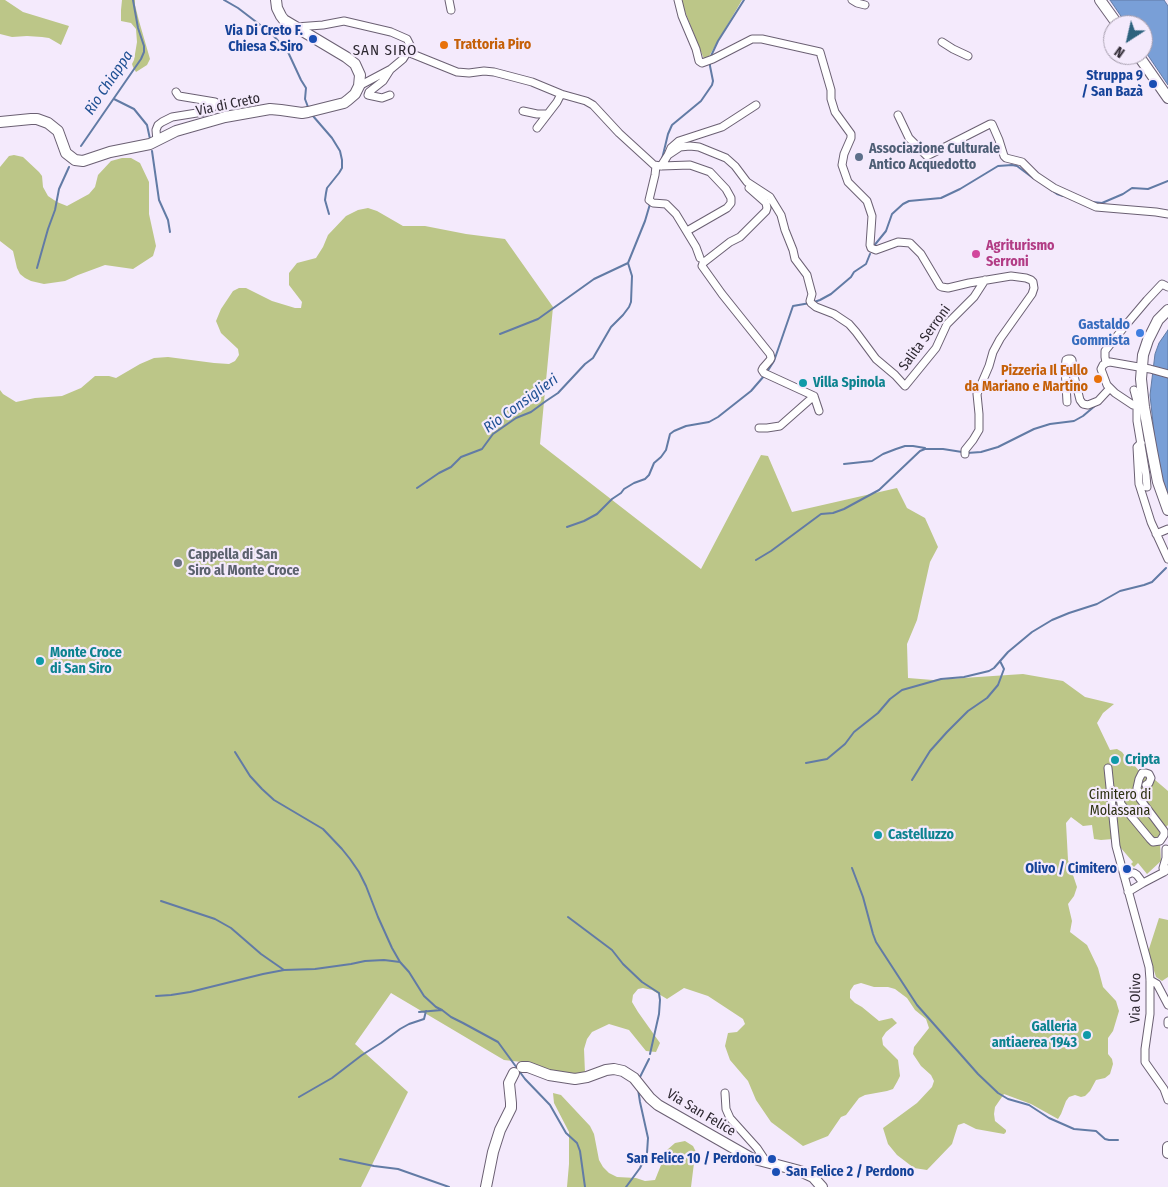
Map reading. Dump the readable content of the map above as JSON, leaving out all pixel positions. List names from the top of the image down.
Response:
{
  "streets": {
    "main road": ["Via di Creto", "Via San Felice"],
    "street": ["Salita Serroni", "Via Olivo"]
  },
  "districts": ["SAN SIRO"],
  "water": ["Rio Chiappa", "Rio Consiglieri"],
  "parks": ["Cimitero di Molassana"],
  "places": [
    "Via Di Creto F. Chiesa S.Siro",
    "Trattoria Piro",
    "Struppa 9 / San Bazà",
    "Associazione Culturale Antico Acquedotto",
    "Agriturismo Serroni",
    "Gastaldo Gommista",
    "Pizzeria Il Fullo da Mariano e Martino",
    "Villa Spinola",
    "Cappella di San Siro al Monte Croce",
    "Monte Croce di San Siro",
    "Cripta",
    "Castelluzzo",
    "Olivo / Cimitero",
    "Galleria antiaerea 1943",
    "San Felice 10 / Perdono",
    "San Felice 2 / Perdono"
  ],
  "north": "bottom left"
}
